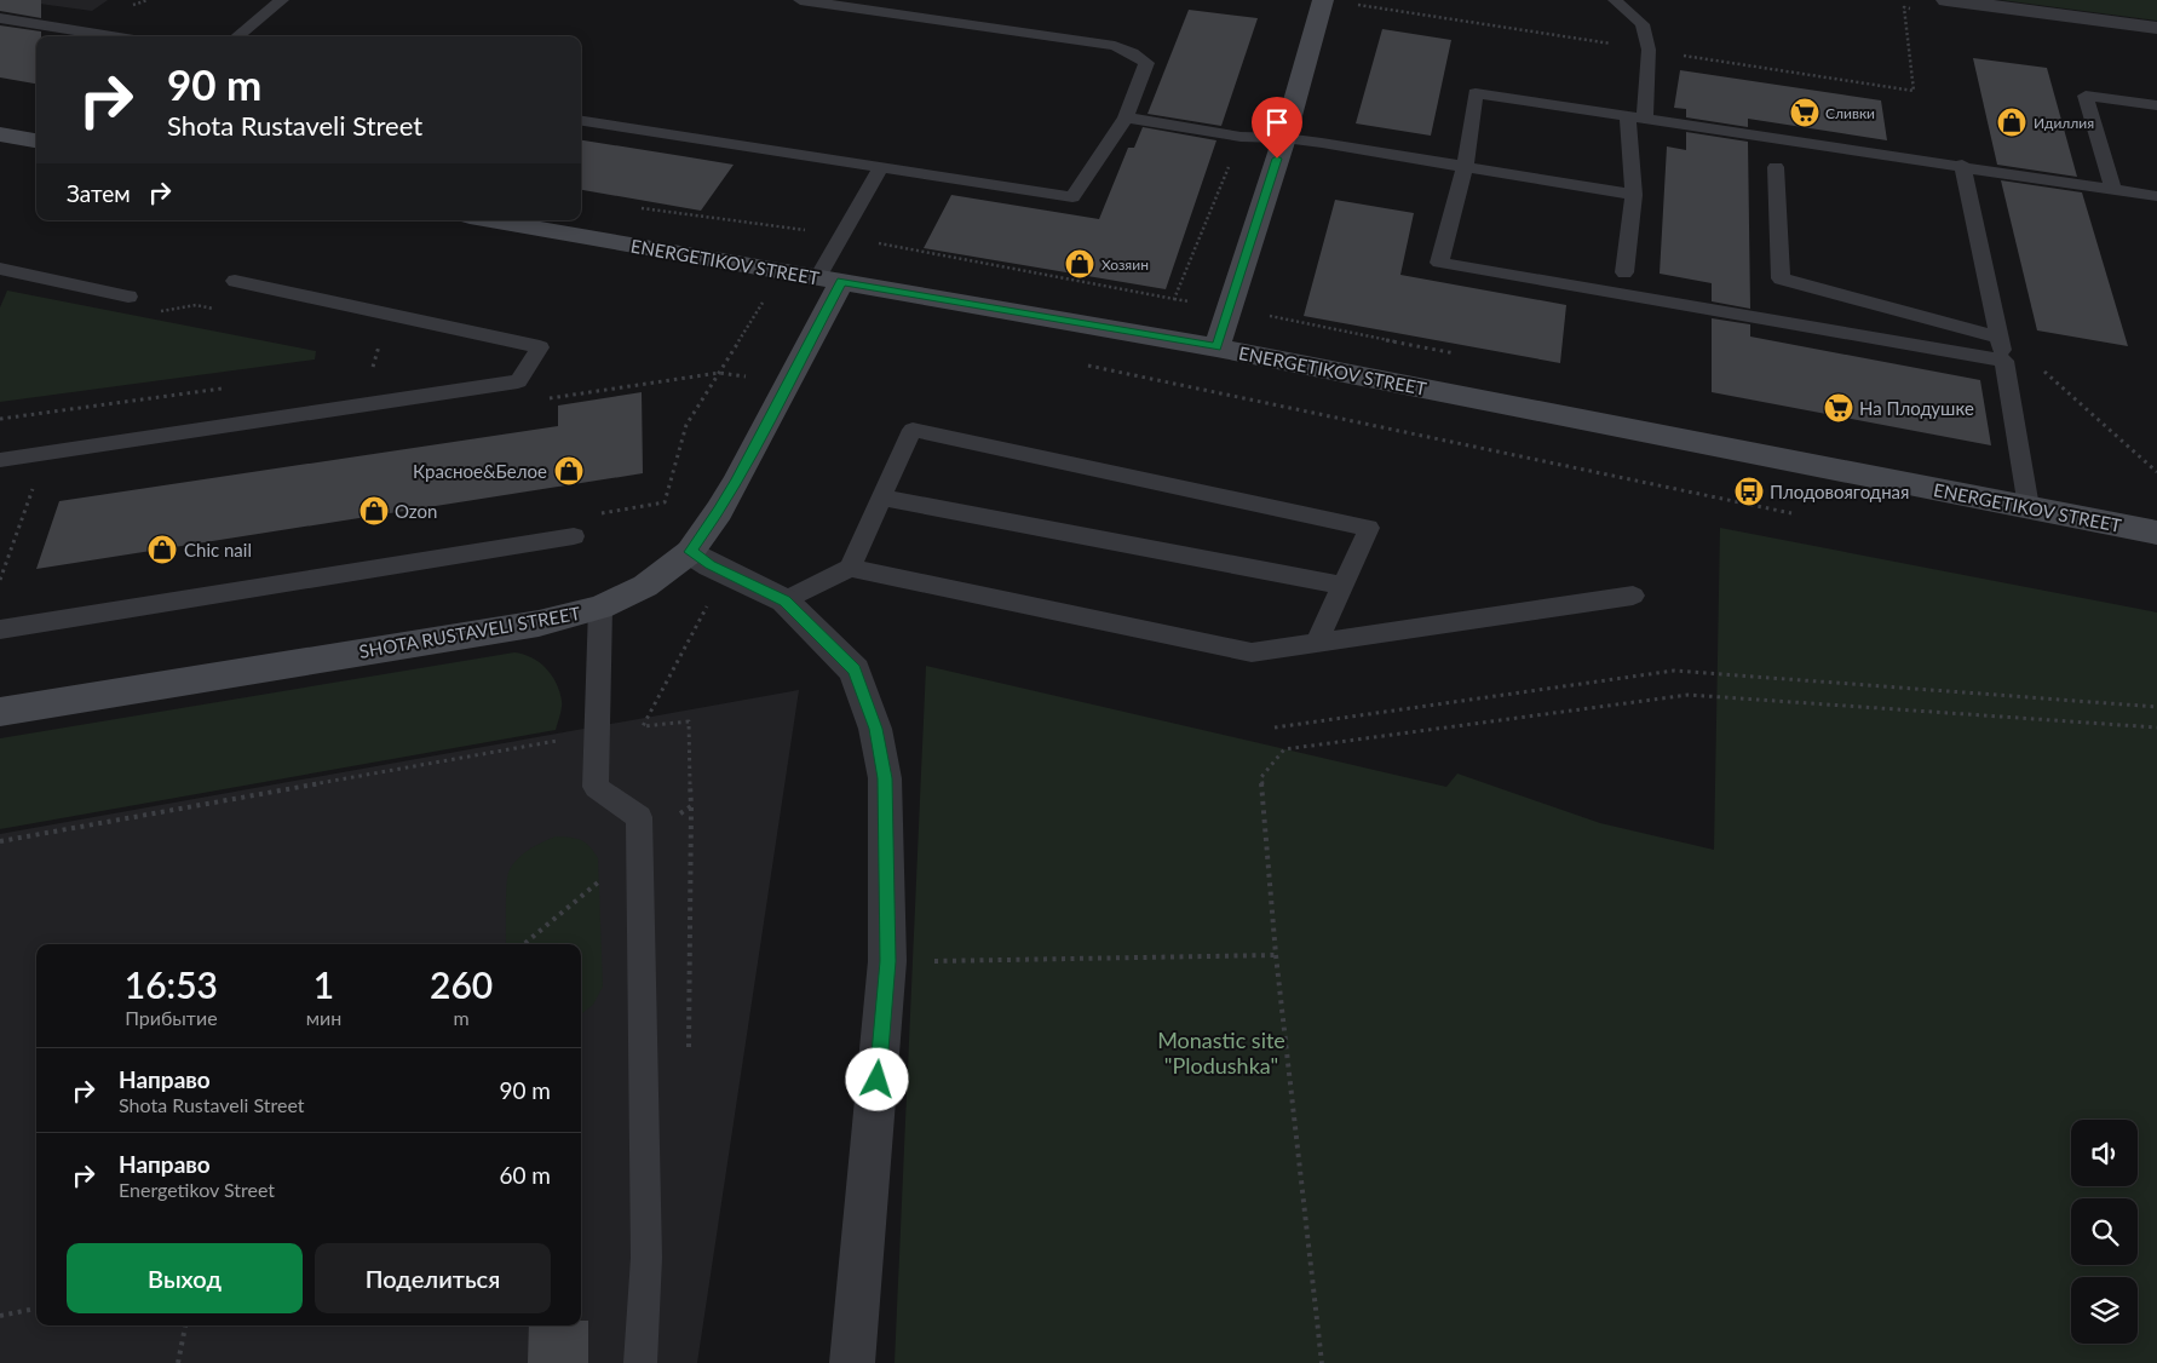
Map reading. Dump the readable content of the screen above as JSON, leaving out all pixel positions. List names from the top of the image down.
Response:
{
  "streets": {
    "street": ["ENERGETIKOV STREET", "SHOTA RUSTAVELI STREET"]
  },
  "crossings": [
    ["ENERGETIKOV STREET", "SHOTA RUSTAVELI STREET"]
  ],
  "parks": ["Monastic site \"Plodushka\""],
  "places": {
    "supermarket": ["Сливки", "На Плодушке"],
    "shop": [
      "Идиллия",
      "Хозяин",
      "Красное&Белое",
      "Ozon",
      "Chic nail"
    ],
    "bus stop": ["Плодовоягодная"]
  },
  "page": {
    "turn": ["90 m", "Shota Rustaveli Street"],
    "then": "Затем",
    "eta": [
      "16:53",
      "Прибытие",
      "1",
      "мин",
      "260",
      "m"
    ],
    "list": [
      {
        "name": "Направо",
        "note": "Shota Rustaveli Street",
        "value": "90 m"
      },
      {
        "name": "Направо",
        "note": "Energetikov Street",
        "value": "60 m"
      }
    ],
    "buttons": ["Выход", "Поделиться"]
  }
}
